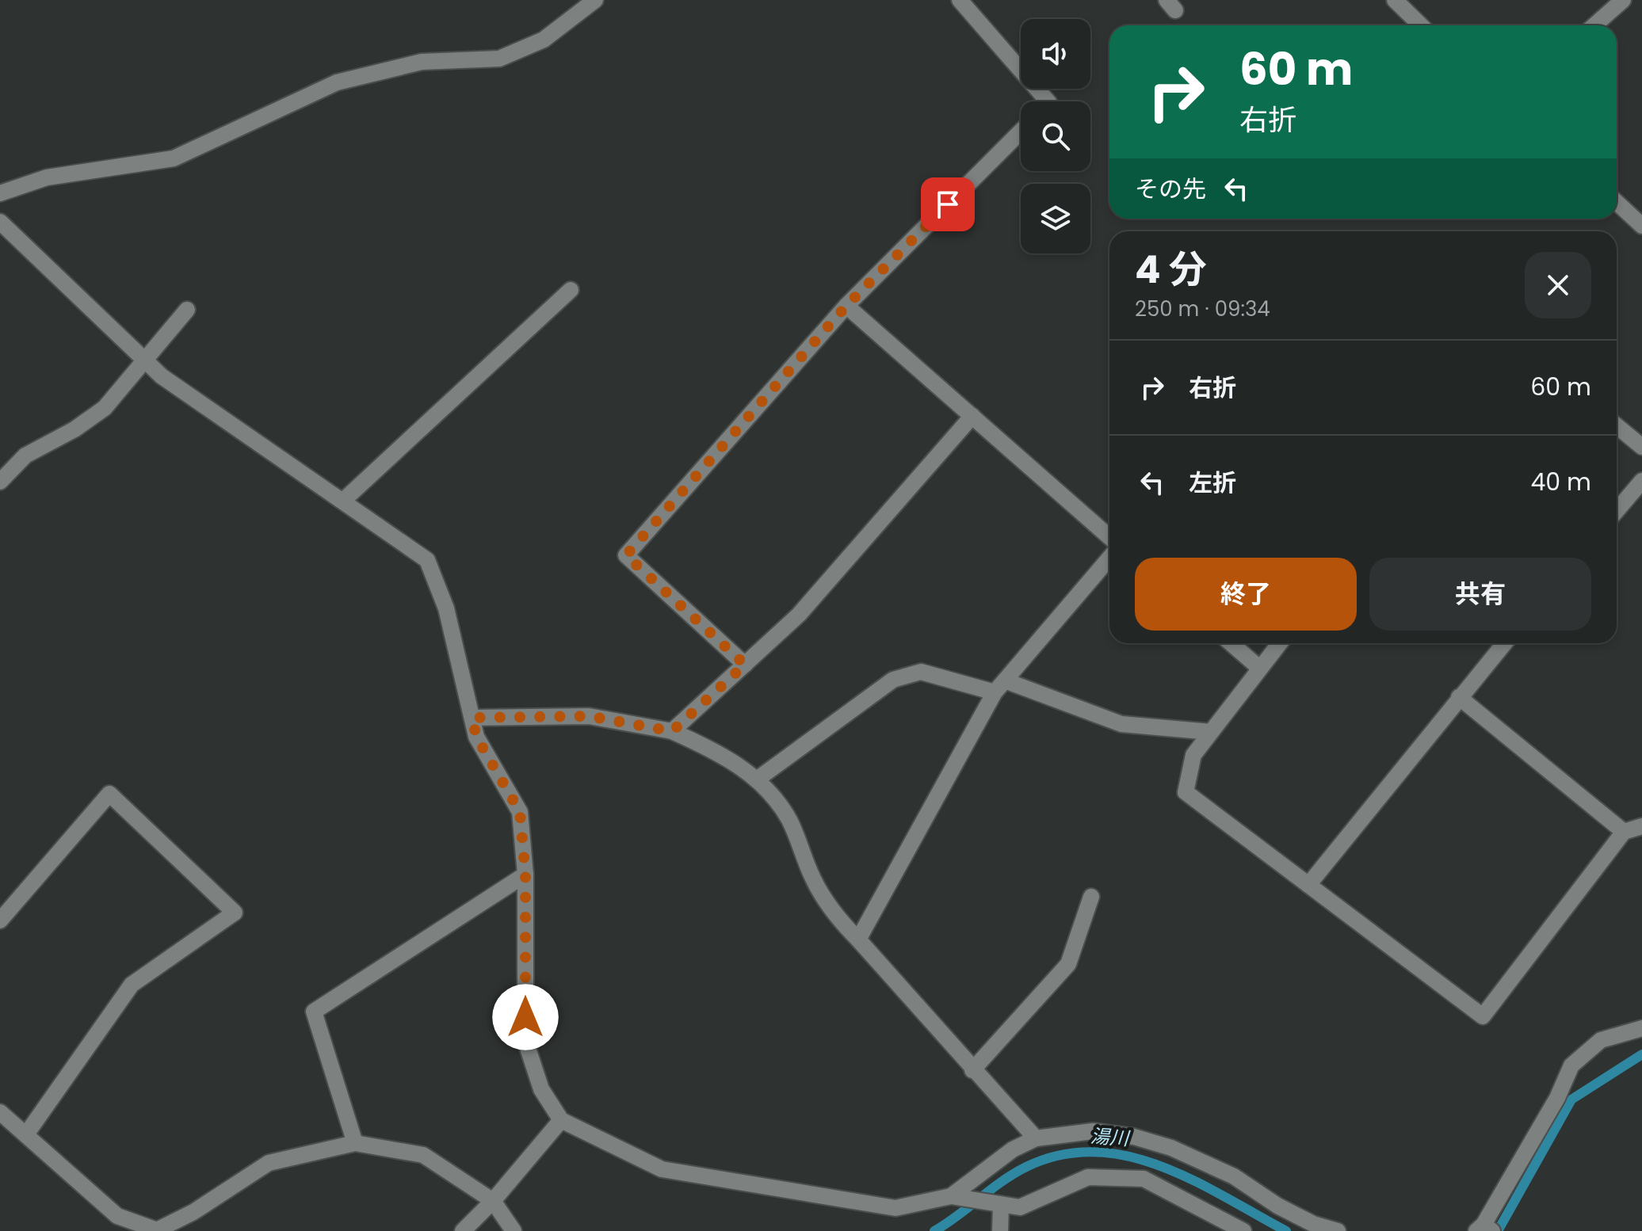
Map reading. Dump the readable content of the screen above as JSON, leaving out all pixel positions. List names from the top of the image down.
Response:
{
  "water": ["湯川"],
  "page": {
    "turn": ["60 m", "右折"],
    "then": "その先",
    "heading": ["4 分", "250 m · 09:34"],
    "list": [
      {
        "name": "右折",
        "value": "60 m"
      },
      {
        "name": "左折",
        "value": "40 m"
      }
    ],
    "buttons": ["終了", "共有"]
  }
}
